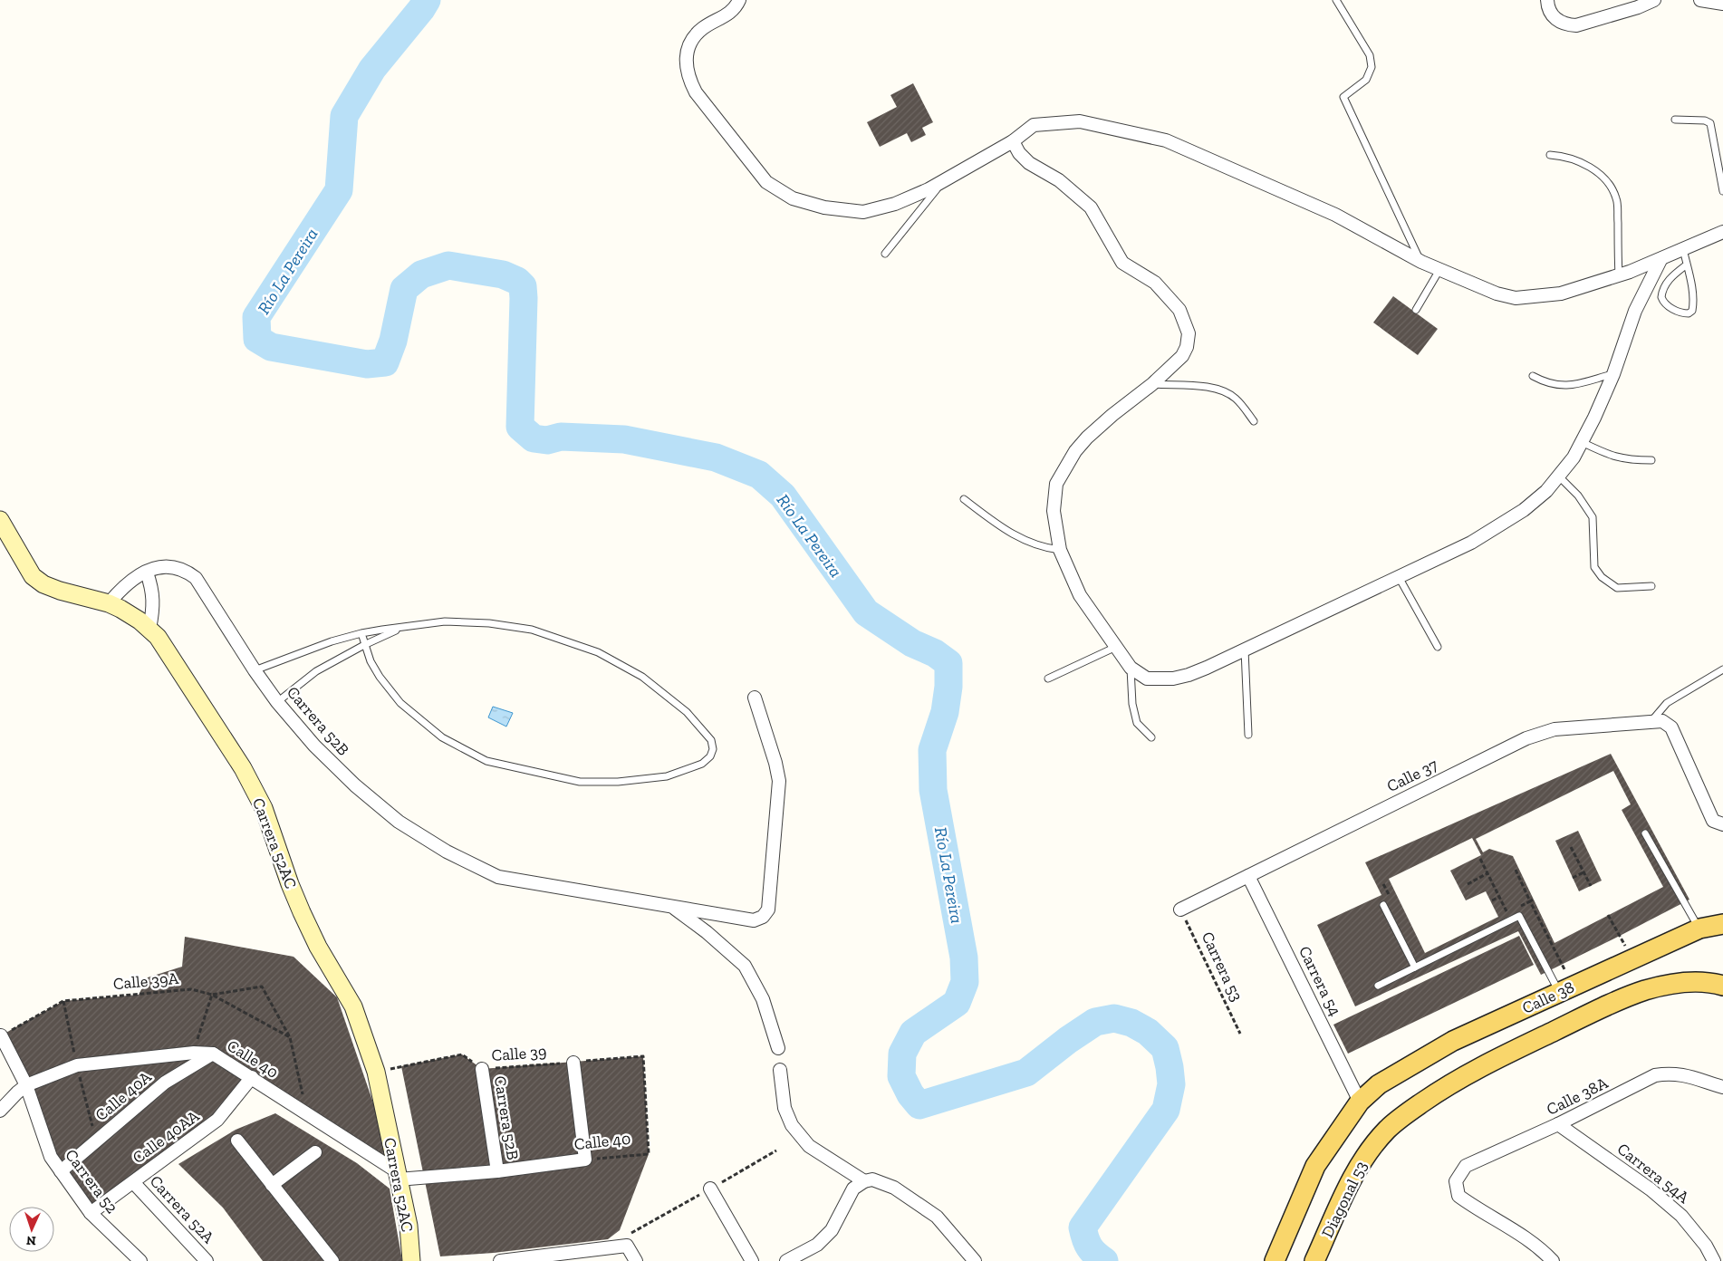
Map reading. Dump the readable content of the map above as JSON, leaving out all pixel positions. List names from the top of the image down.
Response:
{
  "streets": {
    "main road": ["Calle 38", "Diagonal 53"],
    "street": [
      "Carrera 52B",
      "Calle 37",
      "Carrera 52AC",
      "Carrera 54",
      "Calle 40",
      "Calle 40A",
      "Calle 38A",
      "Calle 40AA",
      "Carrera 54A",
      "Carrera 52",
      "Carrera 52A"
    ],
    "path": ["Carrera 53", "Calle 39A", "Calle 39"]
  },
  "crossings": [
    ["Carrera 52B", "Carrera 52AC"],
    ["Carrera 52B", "Calle 39"],
    ["Carrera 52B", "Calle 40"],
    ["Calle 37", "Carrera 53"],
    ["Calle 37", "Carrera 54"],
    ["Carrera 52AC", "Calle 39"],
    ["Carrera 52AC", "Calle 40"],
    ["Calle 39A", "Carrera 52"],
    ["Carrera 54", "Calle 38"],
    ["Calle 38", "Diagonal 53"],
    ["Calle 39", "Calle 40"],
    ["Calle 40", "Calle 40A"],
    ["Calle 40", "Calle 40AA"],
    ["Calle 40", "Carrera 52"],
    ["Calle 40A", "Carrera 52"],
    ["Calle 38A", "Carrera 54A"],
    ["Calle 40AA", "Carrera 52"],
    ["Calle 40AA", "Carrera 52A"]
  ],
  "water": ["Río La Pereira"],
  "north": "bottom"
}
